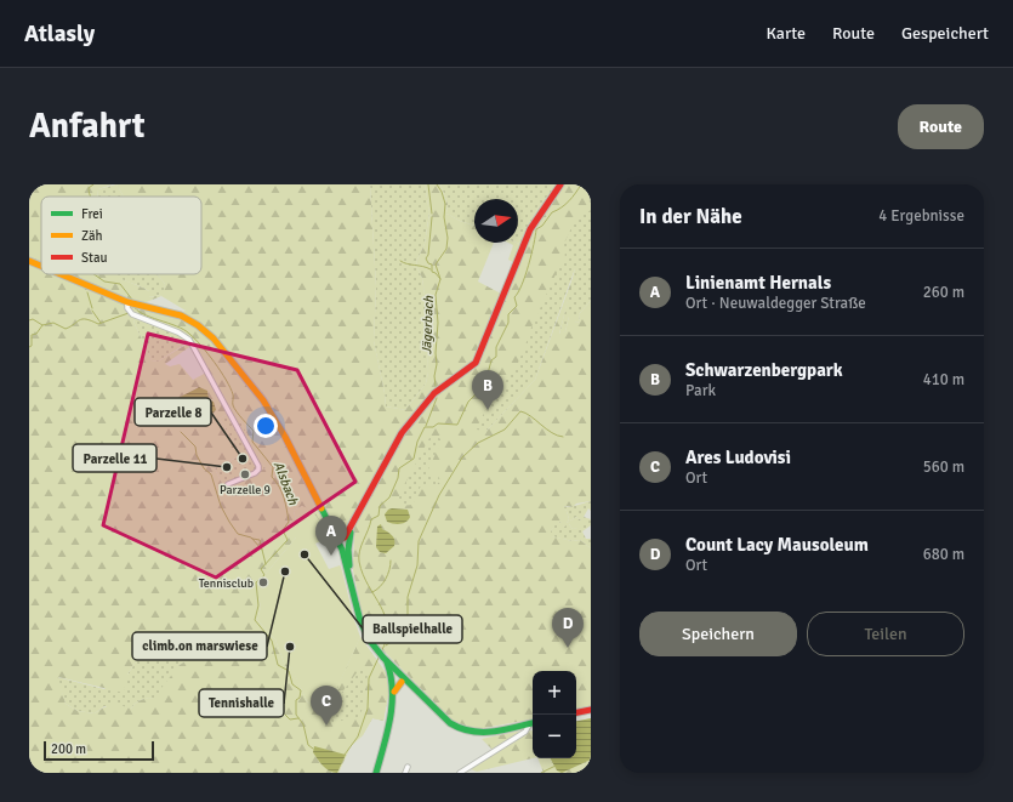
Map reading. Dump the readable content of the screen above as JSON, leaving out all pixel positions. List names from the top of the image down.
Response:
{
  "water": ["Jägerbach", "Alsbach"],
  "places": [
    "Parzelle 8",
    "Parzelle 11",
    "Parzelle 9",
    "Ballspielhalle",
    "climb.on marswiese",
    "Tennisclub",
    "Tennishalle"
  ],
  "legend": ["Frei", "Zäh", "Stau"],
  "scale_bar": "200 m",
  "north": "right",
  "page": {
    "header": "Atlasly",
    "nav": ["Karte", "Route", "Gespeichert"],
    "buttons": [
      "Route",
      ["Speichern", "Teilen"]
    ],
    "title": "Anfahrt",
    "heading": ["In der Nähe", "4 Ergebnisse"],
    "list": [
      {
        "mark": "A",
        "name": "Linienamt Hernals",
        "note": "Ort · Neuwaldegger Straße",
        "value": "260 m"
      },
      {
        "mark": "B",
        "name": "Schwarzenbergpark",
        "note": "Park",
        "value": "410 m"
      },
      {
        "mark": "C",
        "name": "Ares Ludovisi",
        "note": "Ort",
        "value": "560 m"
      },
      {
        "mark": "D",
        "name": "Count Lacy Mausoleum",
        "note": "Ort",
        "value": "680 m"
      }
    ],
    "pins": [
      "B",
      "A",
      "D",
      "C"
    ],
    "map_buttons": ["+", "−"],
    "scale": "200 m"
  }
}
